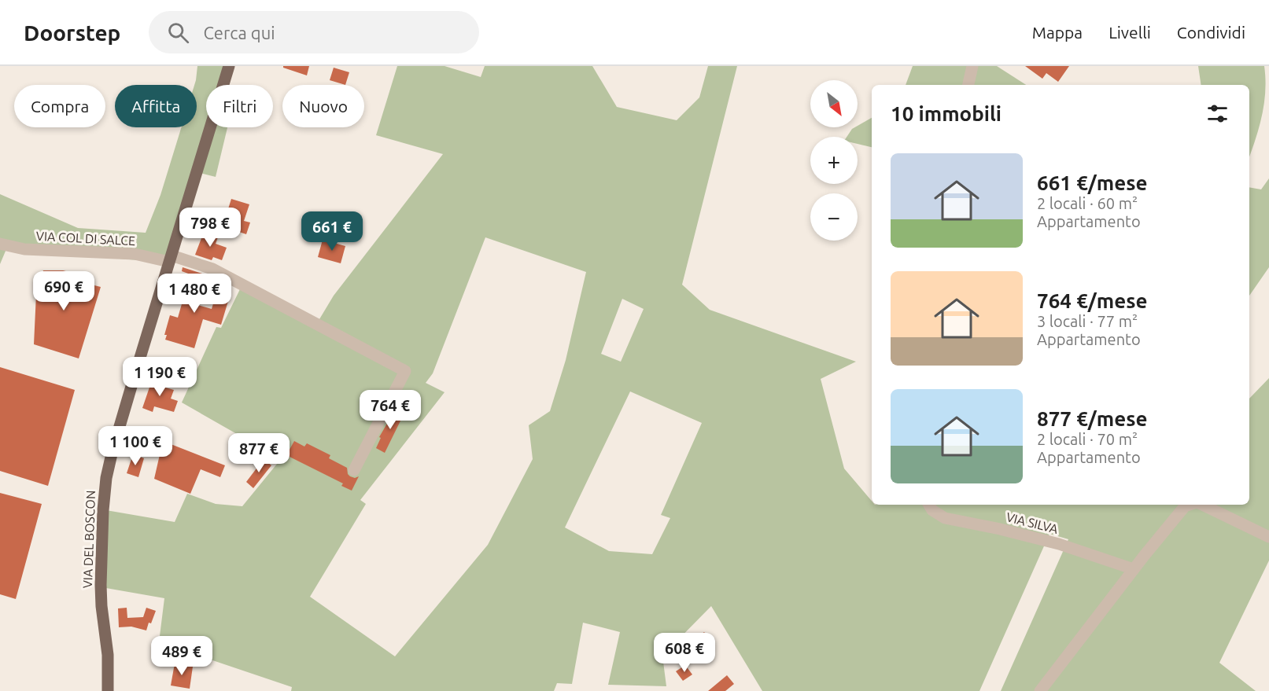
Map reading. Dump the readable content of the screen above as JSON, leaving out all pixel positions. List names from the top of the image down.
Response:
{
  "streets": {
    "main road": ["VIA DEL BOSCON"],
    "street": ["VIA COL DI SALCE", "VIA SILVA"]
  },
  "crossings": [
    ["VIA COL DI SALCE", "VIA DEL BOSCON"]
  ],
  "north": "bottom right",
  "page": {
    "header": "Doorstep",
    "search": "Cerca qui",
    "nav": ["Mappa", "Livelli", "Condividi"],
    "map_buttons": ["+", "−"],
    "chip": [
      "Compra",
      "Affitta",
      "Filtri",
      "Nuovo"
    ],
    "heading": "10 immobili",
    "list": [
      {
        "name": "661 €/mese",
        "note": "2 locali · 60 m² · Appartamento"
      },
      {
        "name": "764 €/mese",
        "note": "3 locali · 77 m² · Appartamento"
      },
      {
        "name": "877 €/mese",
        "note": "2 locali · 70 m² · Appartamento"
      }
    ],
    "price": [
      "798 €",
      "661 €",
      "690 €",
      "1 480 €",
      "1 190 €",
      "764 €",
      "1 100 €",
      "877 €",
      "608 €",
      "489 €"
    ]
  }
}
